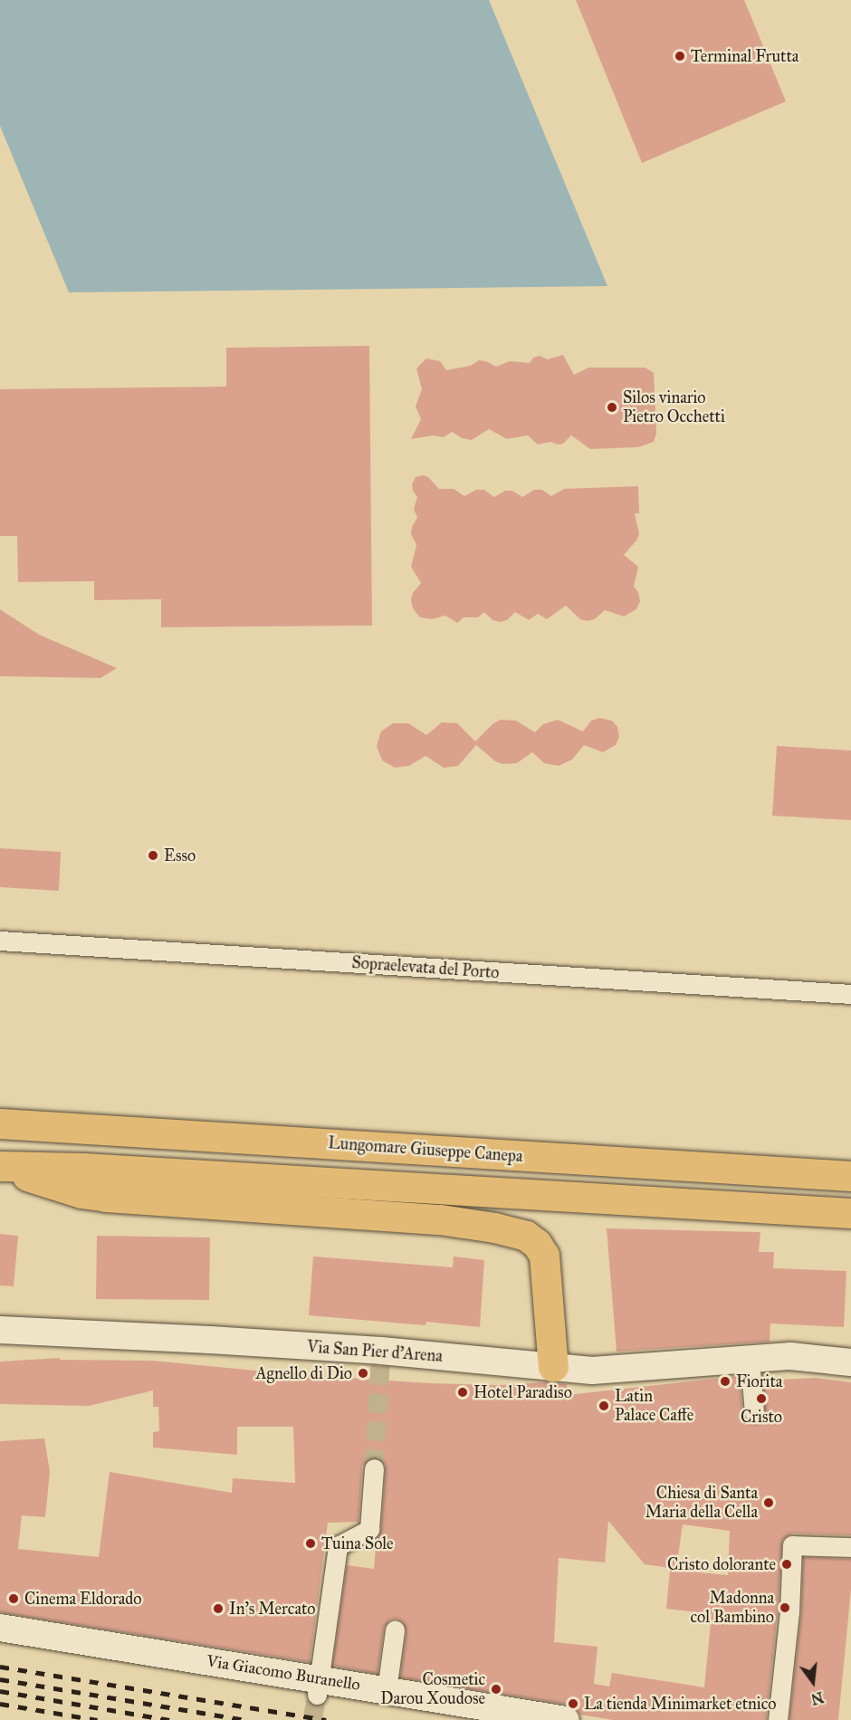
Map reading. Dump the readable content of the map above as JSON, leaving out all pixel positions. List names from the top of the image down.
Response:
{
  "streets": {
    "highway": ["Lungomare Giuseppe Canepa"],
    "street": ["Sopraelevata del Porto", "Via San Pier d'Arena", "Via Giacomo Buranello"]
  },
  "places": [
    "Terminal Frutta",
    "Silos vinario Pietro Occhetti",
    "Esso",
    "Agnello di Dio",
    "Fiorita",
    "Hotel Paradiso",
    "Cristo",
    "Latin Palace Caffe",
    "Chiesa di Santa Maria della Cella",
    "Tuina Sole",
    "Cristo dolorante",
    "Cinema Eldorado",
    "Madonna col Bambino",
    "In's Mercato",
    "Cosmetic Darou Xoudose",
    "La tienda Minimarket etnico"
  ],
  "north": "bottom"
}
